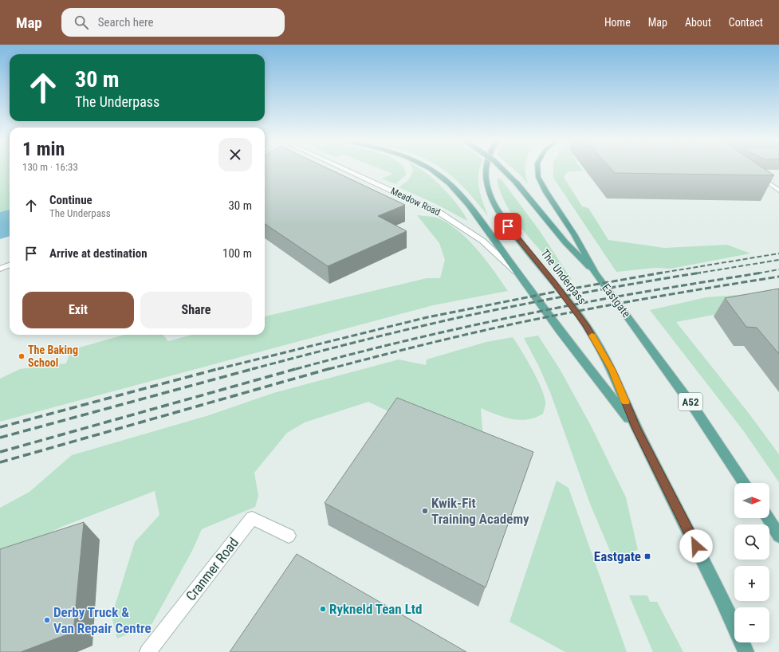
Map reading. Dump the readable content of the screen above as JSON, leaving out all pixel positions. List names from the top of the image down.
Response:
{
  "streets": {
    "main road": ["The Underpass", "Eastgate", "A52"],
    "street": ["Meadow Road", "Cranmer Road"]
  },
  "places": {
    "other": [
      "The Baking School",
      "Kwik-Fit Training Academy",
      "Rykneld Tean Ltd",
      "Derby Truck & Van Repair Centre"
    ],
    "transit": ["Eastgate"]
  },
  "north": "right",
  "page": {
    "header": "Map",
    "search": "Search here",
    "nav": [
      "Home",
      "Map",
      "About",
      "Contact"
    ],
    "turn": ["30 m", "The Underpass"],
    "heading": ["1 min", "130 m · 16:33"],
    "list": [
      {
        "name": "Continue",
        "note": "The Underpass",
        "value": "30 m"
      },
      {
        "name": "Arrive at destination",
        "value": "100 m"
      }
    ],
    "buttons": ["Exit", "Share"],
    "map_buttons": ["+", "−"]
  }
}
